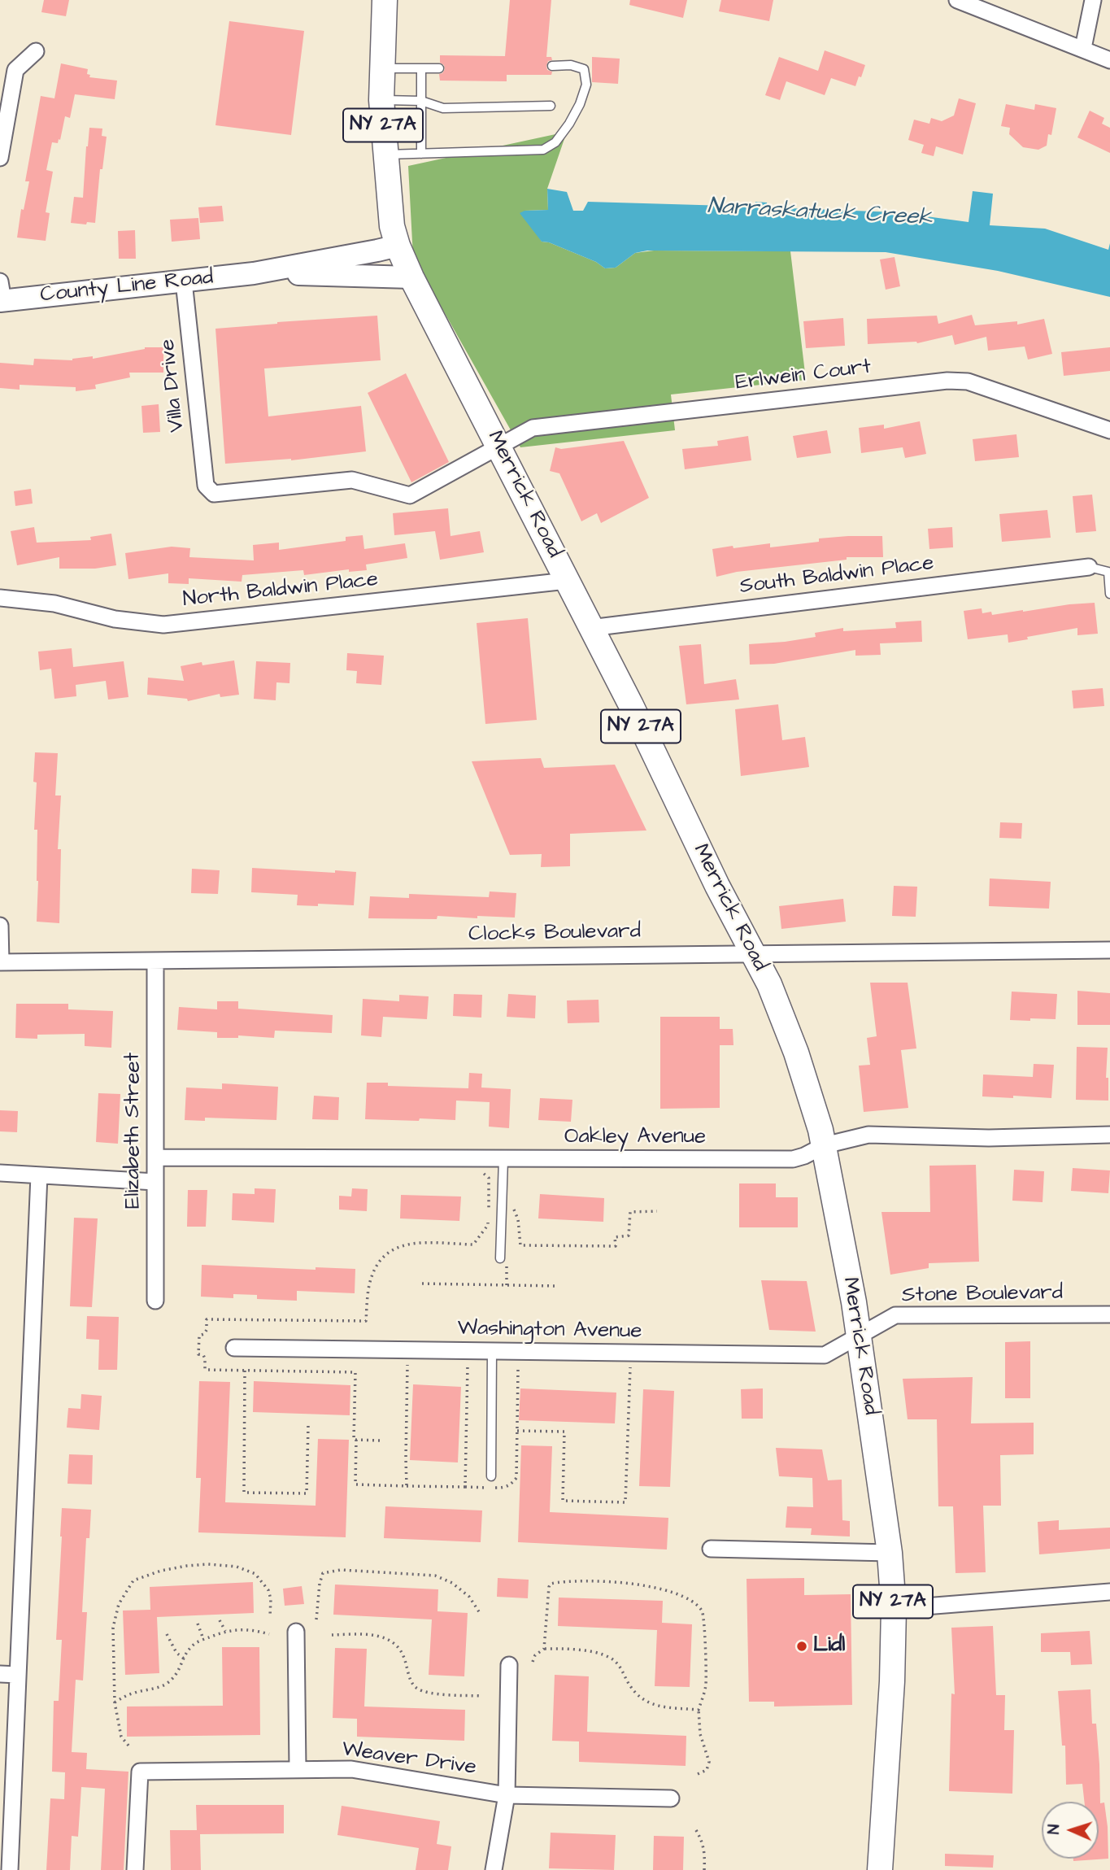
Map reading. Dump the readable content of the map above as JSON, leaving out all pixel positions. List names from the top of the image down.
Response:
{
  "streets": {
    "main road": ["NY 27A", "County Line Road", "Merrick Road"],
    "street": [
      "Erlwein Court",
      "Villa Drive",
      "South Baldwin Place",
      "North Baldwin Place",
      "Clocks Boulevard",
      "Elizabeth Street",
      "Oakley Avenue",
      "Stone Boulevard",
      "Washington Avenue",
      "Weaver Drive"
    ]
  },
  "crossings": [
    ["County Line Road", "Villa Drive"],
    ["County Line Road", "Merrick Road"],
    ["Erlwein Court", "Villa Drive"],
    ["Erlwein Court", "Merrick Road"],
    ["Villa Drive", "Merrick Road"],
    ["Merrick Road", "South Baldwin Place"],
    ["Merrick Road", "North Baldwin Place"],
    ["Merrick Road", "Clocks Boulevard"],
    ["Merrick Road", "Oakley Avenue"],
    ["Merrick Road", "Stone Boulevard"],
    ["Merrick Road", "Washington Avenue"],
    ["Clocks Boulevard", "Elizabeth Street"],
    ["Elizabeth Street", "Oakley Avenue"],
    ["Stone Boulevard", "Washington Avenue"]
  ],
  "water": ["Narraskatuck Creek"],
  "places": ["Lidl"],
  "north": "left"
}
